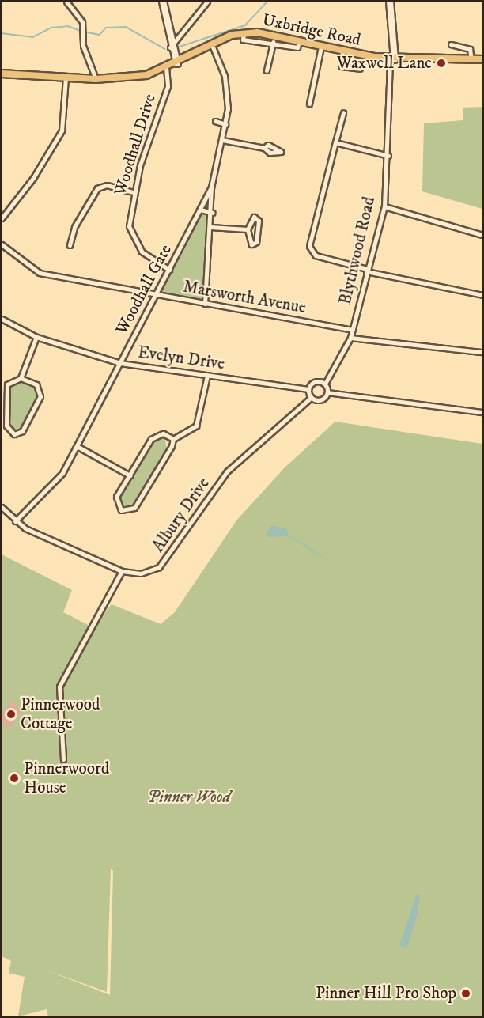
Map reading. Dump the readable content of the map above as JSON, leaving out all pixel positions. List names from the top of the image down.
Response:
{
  "streets": {
    "main road": ["Uxbridge Road"],
    "street": [
      "Woodhall Drive",
      "Blythwood Road",
      "Woodhall Gate",
      "Marsworth Avenue",
      "Evelyn Drive",
      "Albury Drive"
    ]
  },
  "crossings": [
    ["Uxbridge Road", "Woodhall Drive"],
    ["Uxbridge Road", "Blythwood Road"],
    ["Uxbridge Road", "Woodhall Gate"],
    ["Woodhall Drive", "Woodhall Gate"],
    ["Blythwood Road", "Marsworth Avenue"],
    ["Blythwood Road", "Evelyn Drive"],
    ["Blythwood Road", "Albury Drive"],
    ["Woodhall Gate", "Marsworth Avenue"],
    ["Woodhall Gate", "Evelyn Drive"],
    ["Woodhall Gate", "Albury Drive"],
    ["Evelyn Drive", "Albury Drive"]
  ],
  "parks": ["Pinner Wood"],
  "places": [
    "Waxwell Lane",
    "Pinnerwood Cottage",
    "Pinnerwoord House",
    "Pinner Hill Pro Shop"
  ]
}
